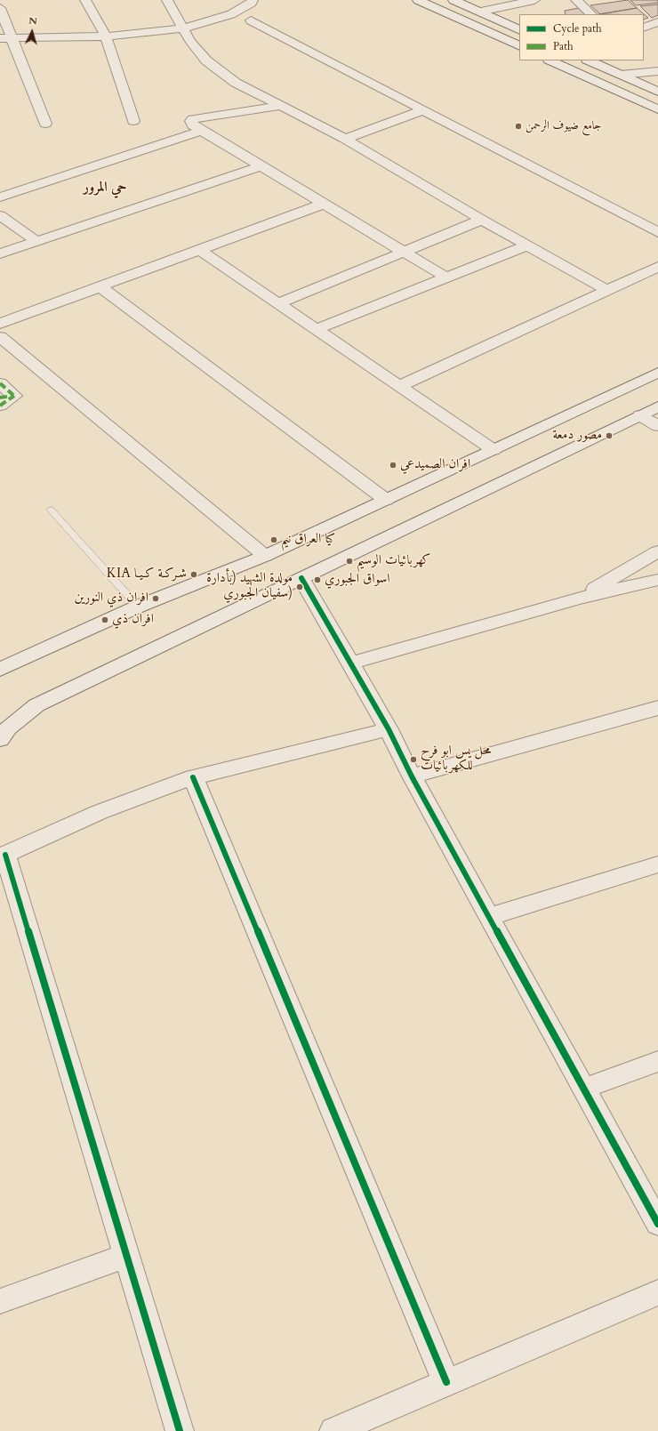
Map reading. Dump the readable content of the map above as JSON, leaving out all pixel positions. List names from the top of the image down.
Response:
{
  "districts": ["حي المرور"],
  "places": [
    "جامع ضيوف الرحمن",
    "مصور دمعة",
    "افران الصميدعي",
    "کیا العراق نیم",
    "كهربائيات الوسيم",
    "KIA شـركـة كـيـا",
    "اسواق الجبوري",
    "مولدة الشهيد (بأدارة سفيان الجبوري)",
    "افران ذي النورين",
    "افران ذي",
    "محل يس ابو فرح للكهربائيات"
  ],
  "legend": ["Cycle path", "Path"],
  "north": "top"
}
